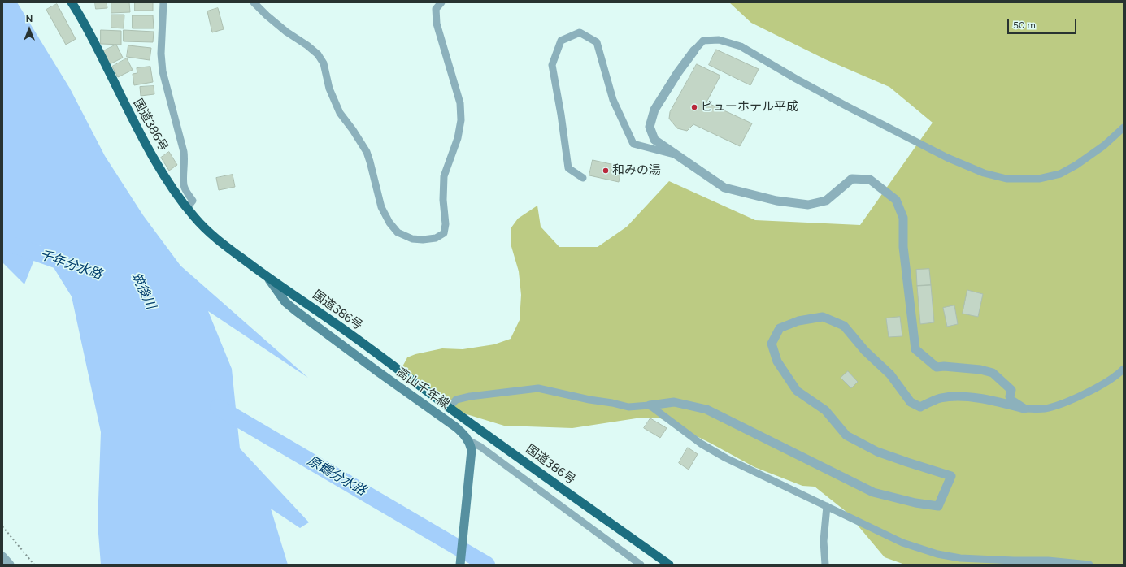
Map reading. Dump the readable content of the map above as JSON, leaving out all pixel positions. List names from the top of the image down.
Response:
{
  "streets": {
    "highway": ["国道386号"],
    "main road": ["高山千年線"]
  },
  "crossings": [
    ["国道386号", "高山千年線"]
  ],
  "water": ["千年分水路", "筑後川", "原鶴分水路"],
  "places": ["ビューホテル平成", "和みの湯"],
  "scale_bar": "50 m",
  "north": "top"
}
